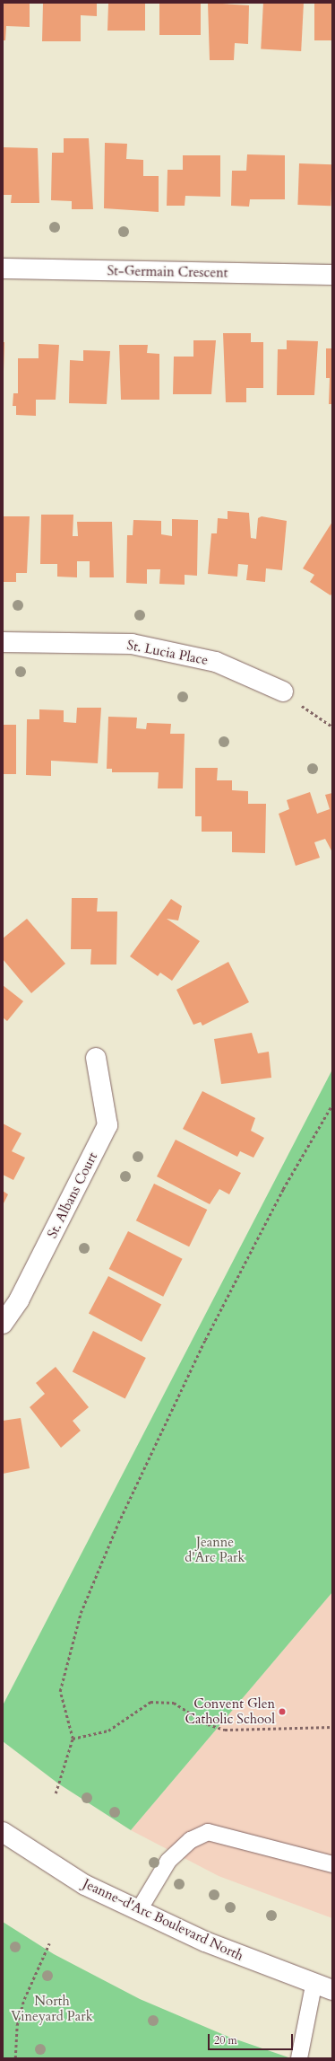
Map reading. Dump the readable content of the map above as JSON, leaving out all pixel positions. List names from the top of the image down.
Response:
{
  "streets": {
    "street": [
      "St-Germain Crescent",
      "St. Lucia Place",
      "St. Albans Court",
      "Jeanne-d'Arc Boulevard North"
    ]
  },
  "parks": ["Jeanne d'Arc Park", "North Vineyard Park"],
  "places": ["Convent Glen Catholic School"],
  "scale_bar": "20 m"
}
